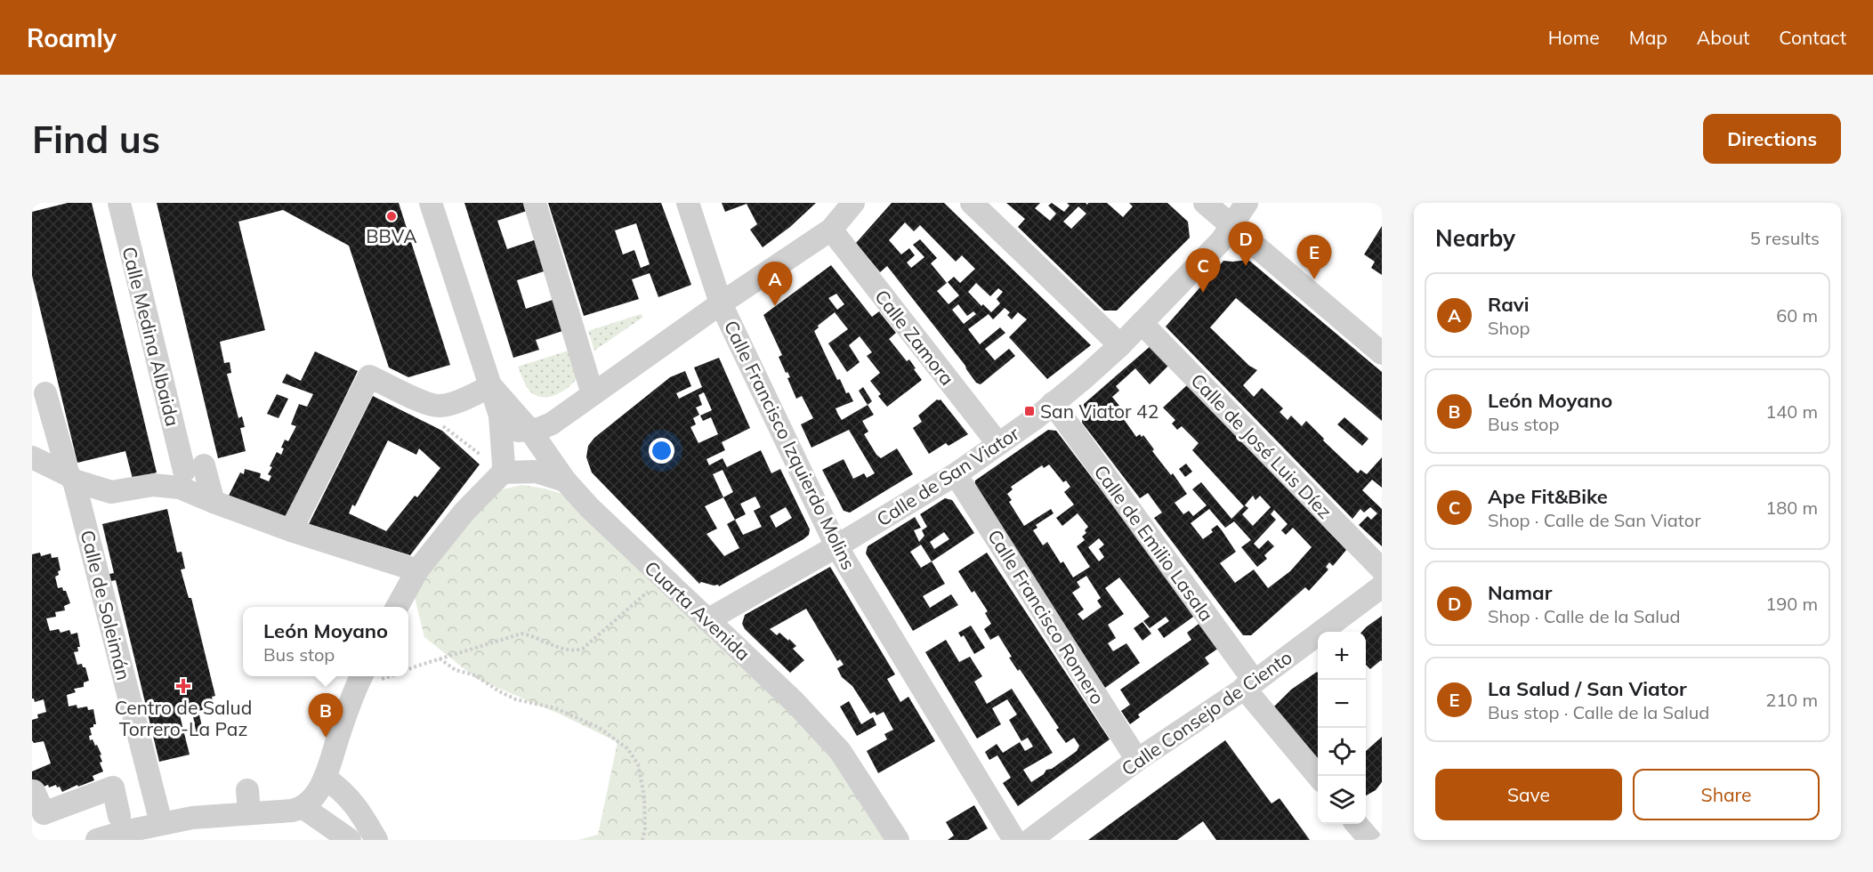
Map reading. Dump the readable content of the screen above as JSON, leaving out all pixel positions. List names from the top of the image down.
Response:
{
  "streets": {
    "street": [
      "Calle Medina Albaida",
      "Calle Zamora",
      "Calle Francisco Izquierdo Molins",
      "Calle de José Luis Díez",
      "Calle de San Viator",
      "Calle de Emilio Lasala",
      "Calle de Soleimán",
      "Cuarta Avenida",
      "Calle Francisco Romero",
      "Calle Consejo de Ciento"
    ]
  },
  "crossings": [
    ["Calle Zamora", "Calle de San Viator"],
    ["Calle Francisco Izquierdo Molins", "Calle de San Viator"],
    ["Calle de José Luis Díez", "Calle de San Viator"],
    ["Calle de San Viator", "Calle de Emilio Lasala"],
    ["Calle de San Viator", "Cuarta Avenida"],
    ["Calle de San Viator", "Calle Francisco Romero"],
    ["Calle de Emilio Lasala", "Calle Consejo de Ciento"],
    ["Calle Francisco Romero", "Calle Consejo de Ciento"]
  ],
  "places": {
    "other": ["BBVA"],
    "transit": ["San Viator 42"],
    "health": ["Centro de Salud Torrero-La Paz"]
  },
  "page": {
    "header": "Roamly",
    "nav": [
      "Home",
      "Map",
      "About",
      "Contact"
    ],
    "buttons": [
      "Directions",
      ["Save", "Share"]
    ],
    "title": "Find us",
    "heading": ["Nearby", "5 results"],
    "pins": [
      "D",
      "E",
      "C",
      "A",
      "B"
    ],
    "list": [
      {
        "mark": "A",
        "name": "Ravi",
        "note": "Shop",
        "value": "60 m"
      },
      {
        "mark": "B",
        "name": "León Moyano",
        "note": "Bus stop",
        "value": "140 m"
      },
      {
        "mark": "C",
        "name": "Ape Fit&Bike",
        "note": "Shop · Calle de San Viator",
        "value": "180 m"
      },
      {
        "mark": "D",
        "name": "Namar",
        "note": "Shop · Calle de la Salud",
        "value": "190 m"
      },
      {
        "mark": "E",
        "name": "La Salud / San Viator",
        "note": "Bus stop · Calle de la Salud",
        "value": "210 m"
      }
    ],
    "popup": ["León Moyano", "Bus stop"],
    "map_buttons": ["+", "−"]
  }
}
